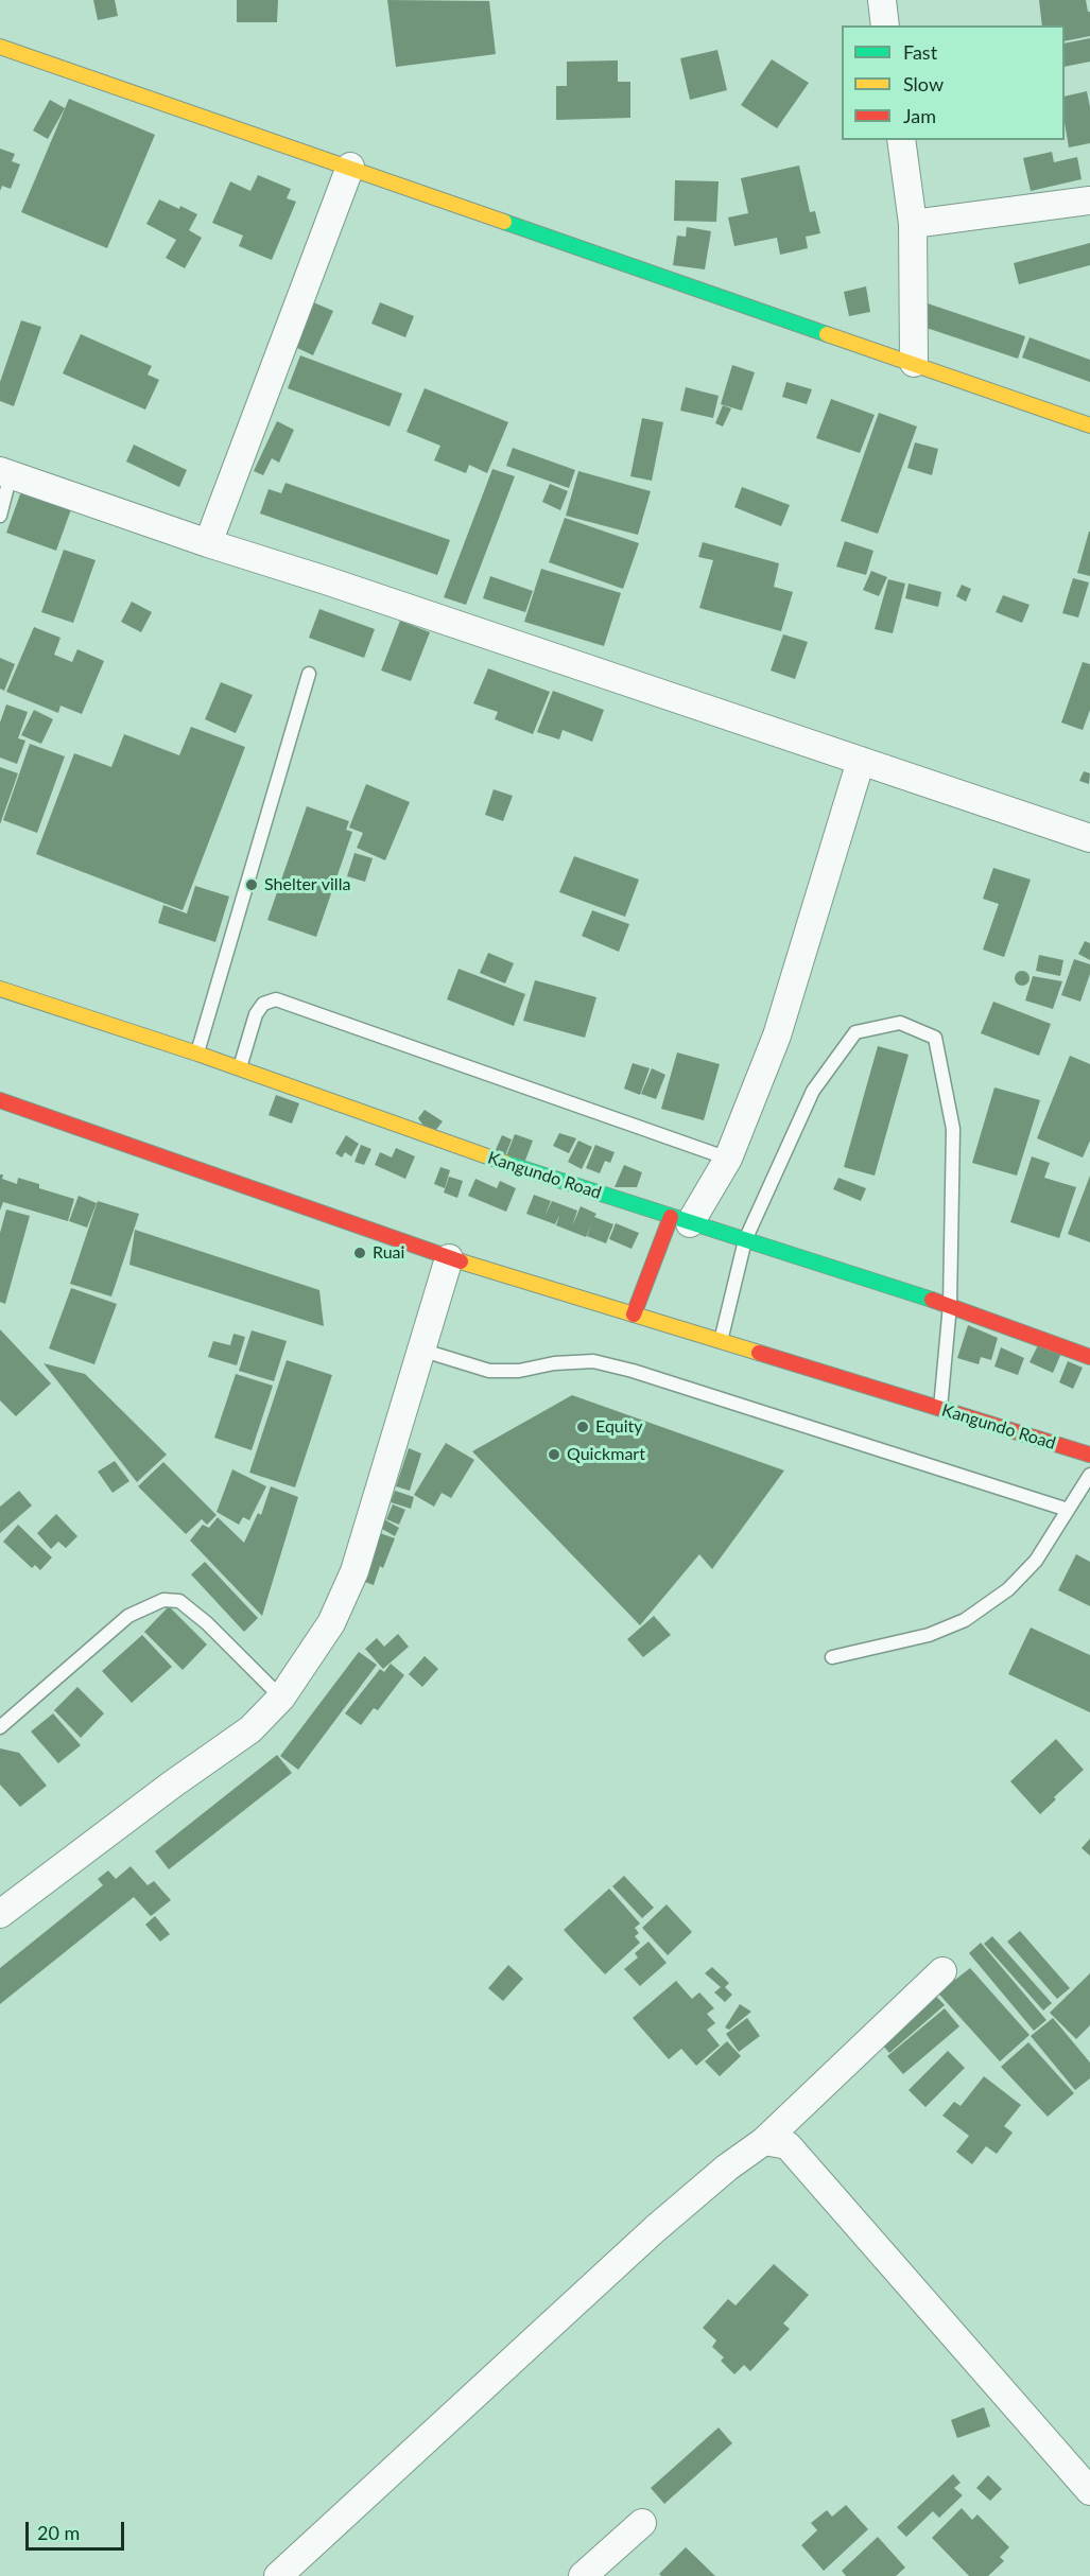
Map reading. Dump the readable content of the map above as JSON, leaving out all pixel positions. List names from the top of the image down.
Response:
{
  "streets": {
    "main road": ["Kangundo Road"]
  },
  "places": [
    "Shelter villa",
    "Ruai",
    "Equity",
    "Quickmart"
  ],
  "legend": ["Fast", "Slow", "Jam"],
  "scale_bar": "20 m"
}
